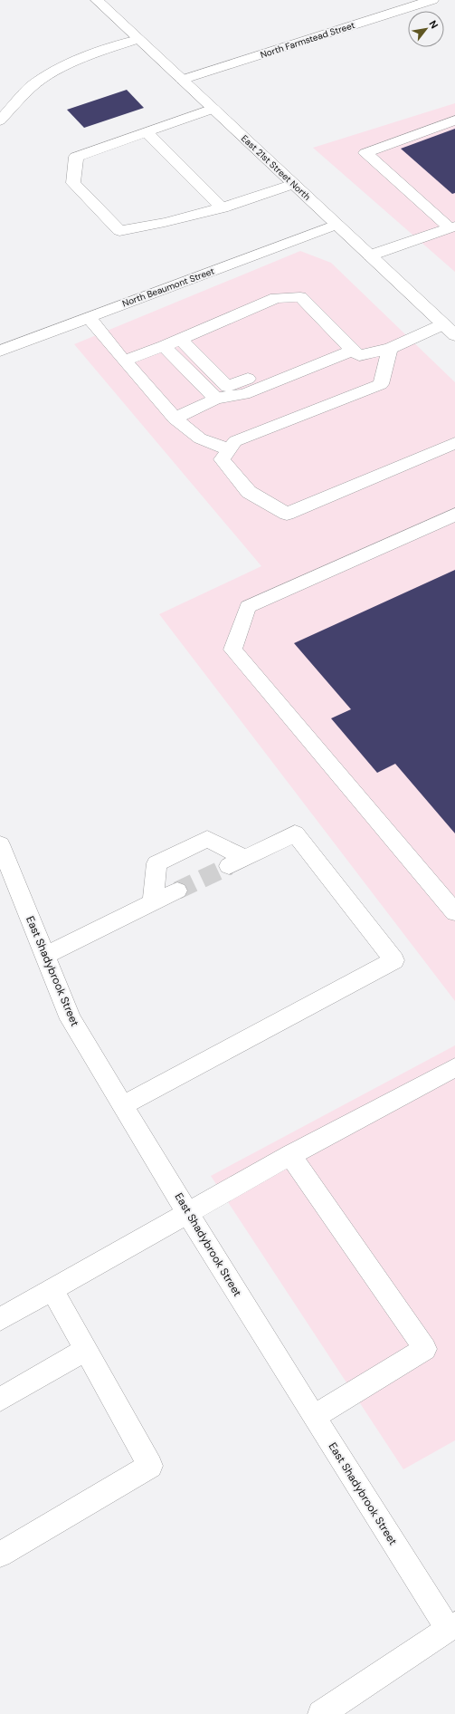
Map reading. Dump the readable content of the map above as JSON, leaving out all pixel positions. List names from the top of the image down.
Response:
{
  "streets": {
    "street": [
      "North Farmstead Street",
      "East 21st Street North",
      "North Beaumont Street",
      "East Shadybrook Street"
    ]
  },
  "crossings": [
    ["North Farmstead Street", "East 21st Street North"],
    ["East 21st Street North", "North Beaumont Street"]
  ],
  "north": "top right"
}
